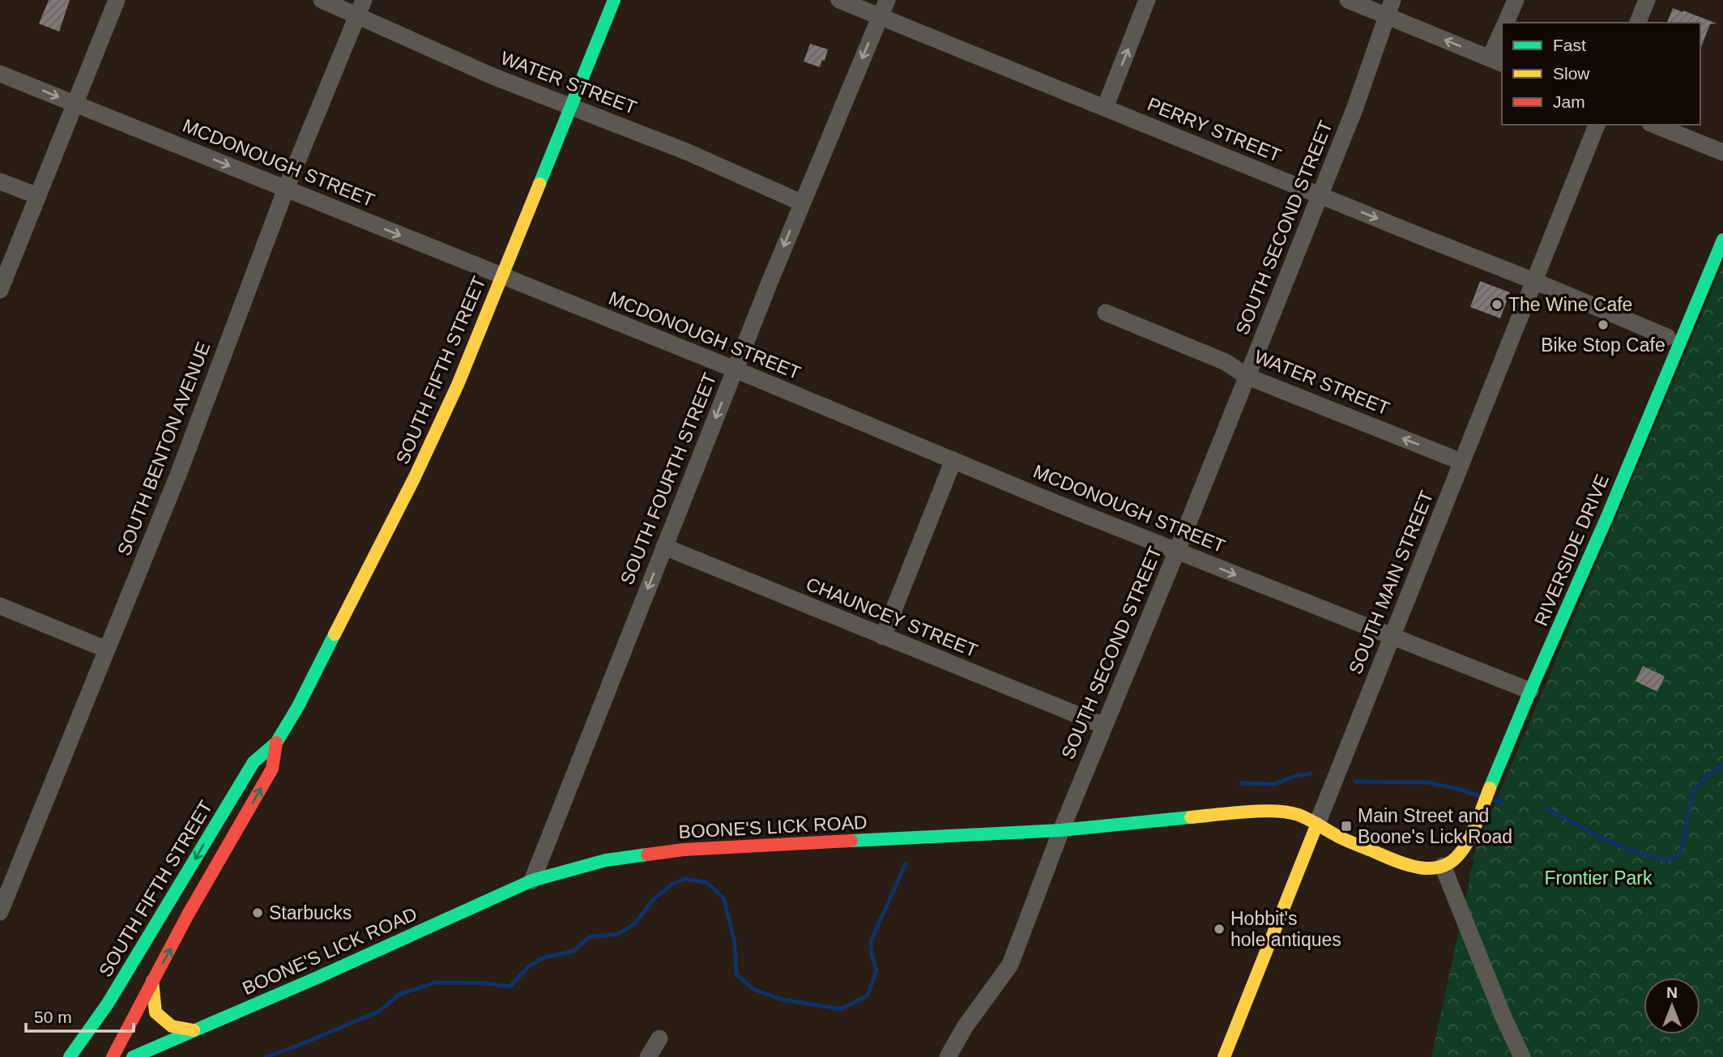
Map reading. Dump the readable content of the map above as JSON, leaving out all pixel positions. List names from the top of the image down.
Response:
{
  "streets": {
    "street": [
      "WATER STREET",
      "PERRY STREET",
      "MCDONOUGH STREET",
      "SOUTH SECOND STREET",
      "SOUTH FIFTH STREET",
      "SOUTH BENTON AVENUE",
      "SOUTH FOURTH STREET",
      "RIVERSIDE DRIVE",
      "SOUTH MAIN STREET",
      "CHAUNCEY STREET",
      "BOONE'S LICK ROAD"
    ]
  },
  "crossings": [
    ["WATER STREET", "SOUTH SECOND STREET"],
    ["WATER STREET", "SOUTH FIFTH STREET"],
    ["WATER STREET", "SOUTH BENTON AVENUE"],
    ["WATER STREET", "SOUTH FOURTH STREET"],
    ["WATER STREET", "SOUTH MAIN STREET"],
    ["PERRY STREET", "SOUTH SECOND STREET"],
    ["PERRY STREET", "SOUTH FOURTH STREET"],
    ["PERRY STREET", "SOUTH MAIN STREET"],
    ["MCDONOUGH STREET", "SOUTH SECOND STREET"],
    ["MCDONOUGH STREET", "SOUTH FIFTH STREET"],
    ["MCDONOUGH STREET", "SOUTH BENTON AVENUE"],
    ["MCDONOUGH STREET", "SOUTH FOURTH STREET"],
    ["MCDONOUGH STREET", "RIVERSIDE DRIVE"],
    ["MCDONOUGH STREET", "SOUTH MAIN STREET"],
    ["SOUTH SECOND STREET", "CHAUNCEY STREET"],
    ["SOUTH SECOND STREET", "BOONE'S LICK ROAD"],
    ["SOUTH FOURTH STREET", "CHAUNCEY STREET"],
    ["SOUTH FOURTH STREET", "BOONE'S LICK ROAD"],
    ["RIVERSIDE DRIVE", "BOONE'S LICK ROAD"],
    ["SOUTH MAIN STREET", "BOONE'S LICK ROAD"]
  ],
  "one_way": ["MCDONOUGH STREET", "SOUTH FOURTH STREET"],
  "parks": ["Frontier Park"],
  "places": {
    "other": [
      "The Wine Cafe",
      "Bike Stop Cafe",
      "Starbucks",
      "Hobbit's hole antiques"
    ],
    "transit": ["Main Street and Boone's Lick Road"]
  },
  "legend": ["Fast", "Slow", "Jam"],
  "scale_bar": "50 m",
  "north": "top"
}
